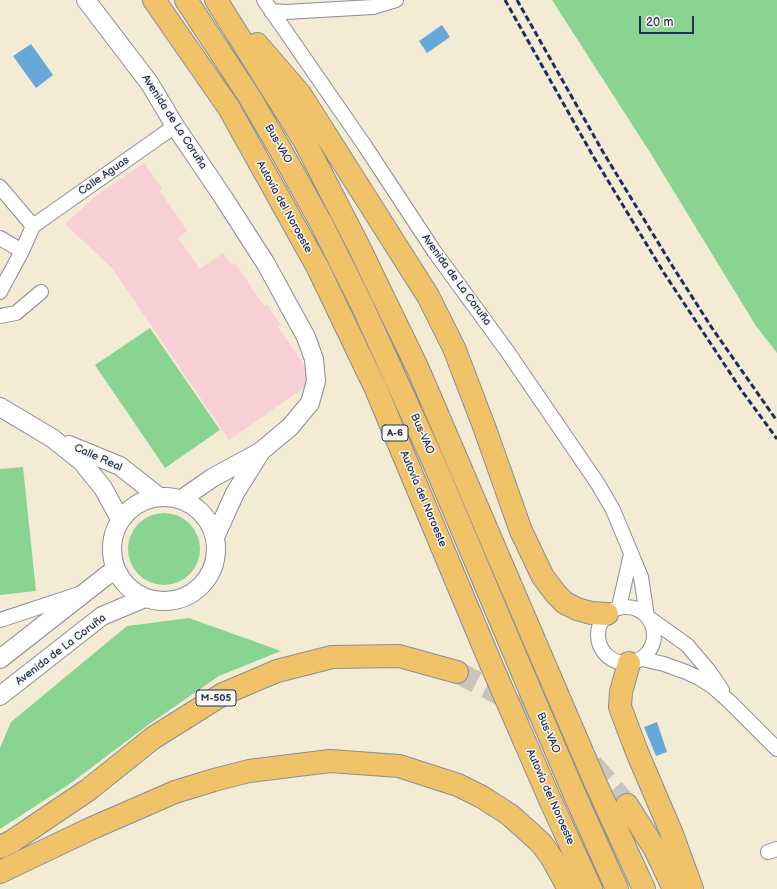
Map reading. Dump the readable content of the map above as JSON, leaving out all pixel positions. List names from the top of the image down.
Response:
{
  "streets": {
    "highway": [
      "Bus-VAO",
      "Autovía del Noroeste",
      "A-6",
      "M-505"
    ],
    "street": ["Avenida de La Coruña", "Calle Aguas", "Calle Real"]
  },
  "crossings": [
    ["Avenida de La Coruña", "Calle Aguas"],
    ["Avenida de La Coruña", "Calle Real"]
  ],
  "scale_bar": "20 m"
}
